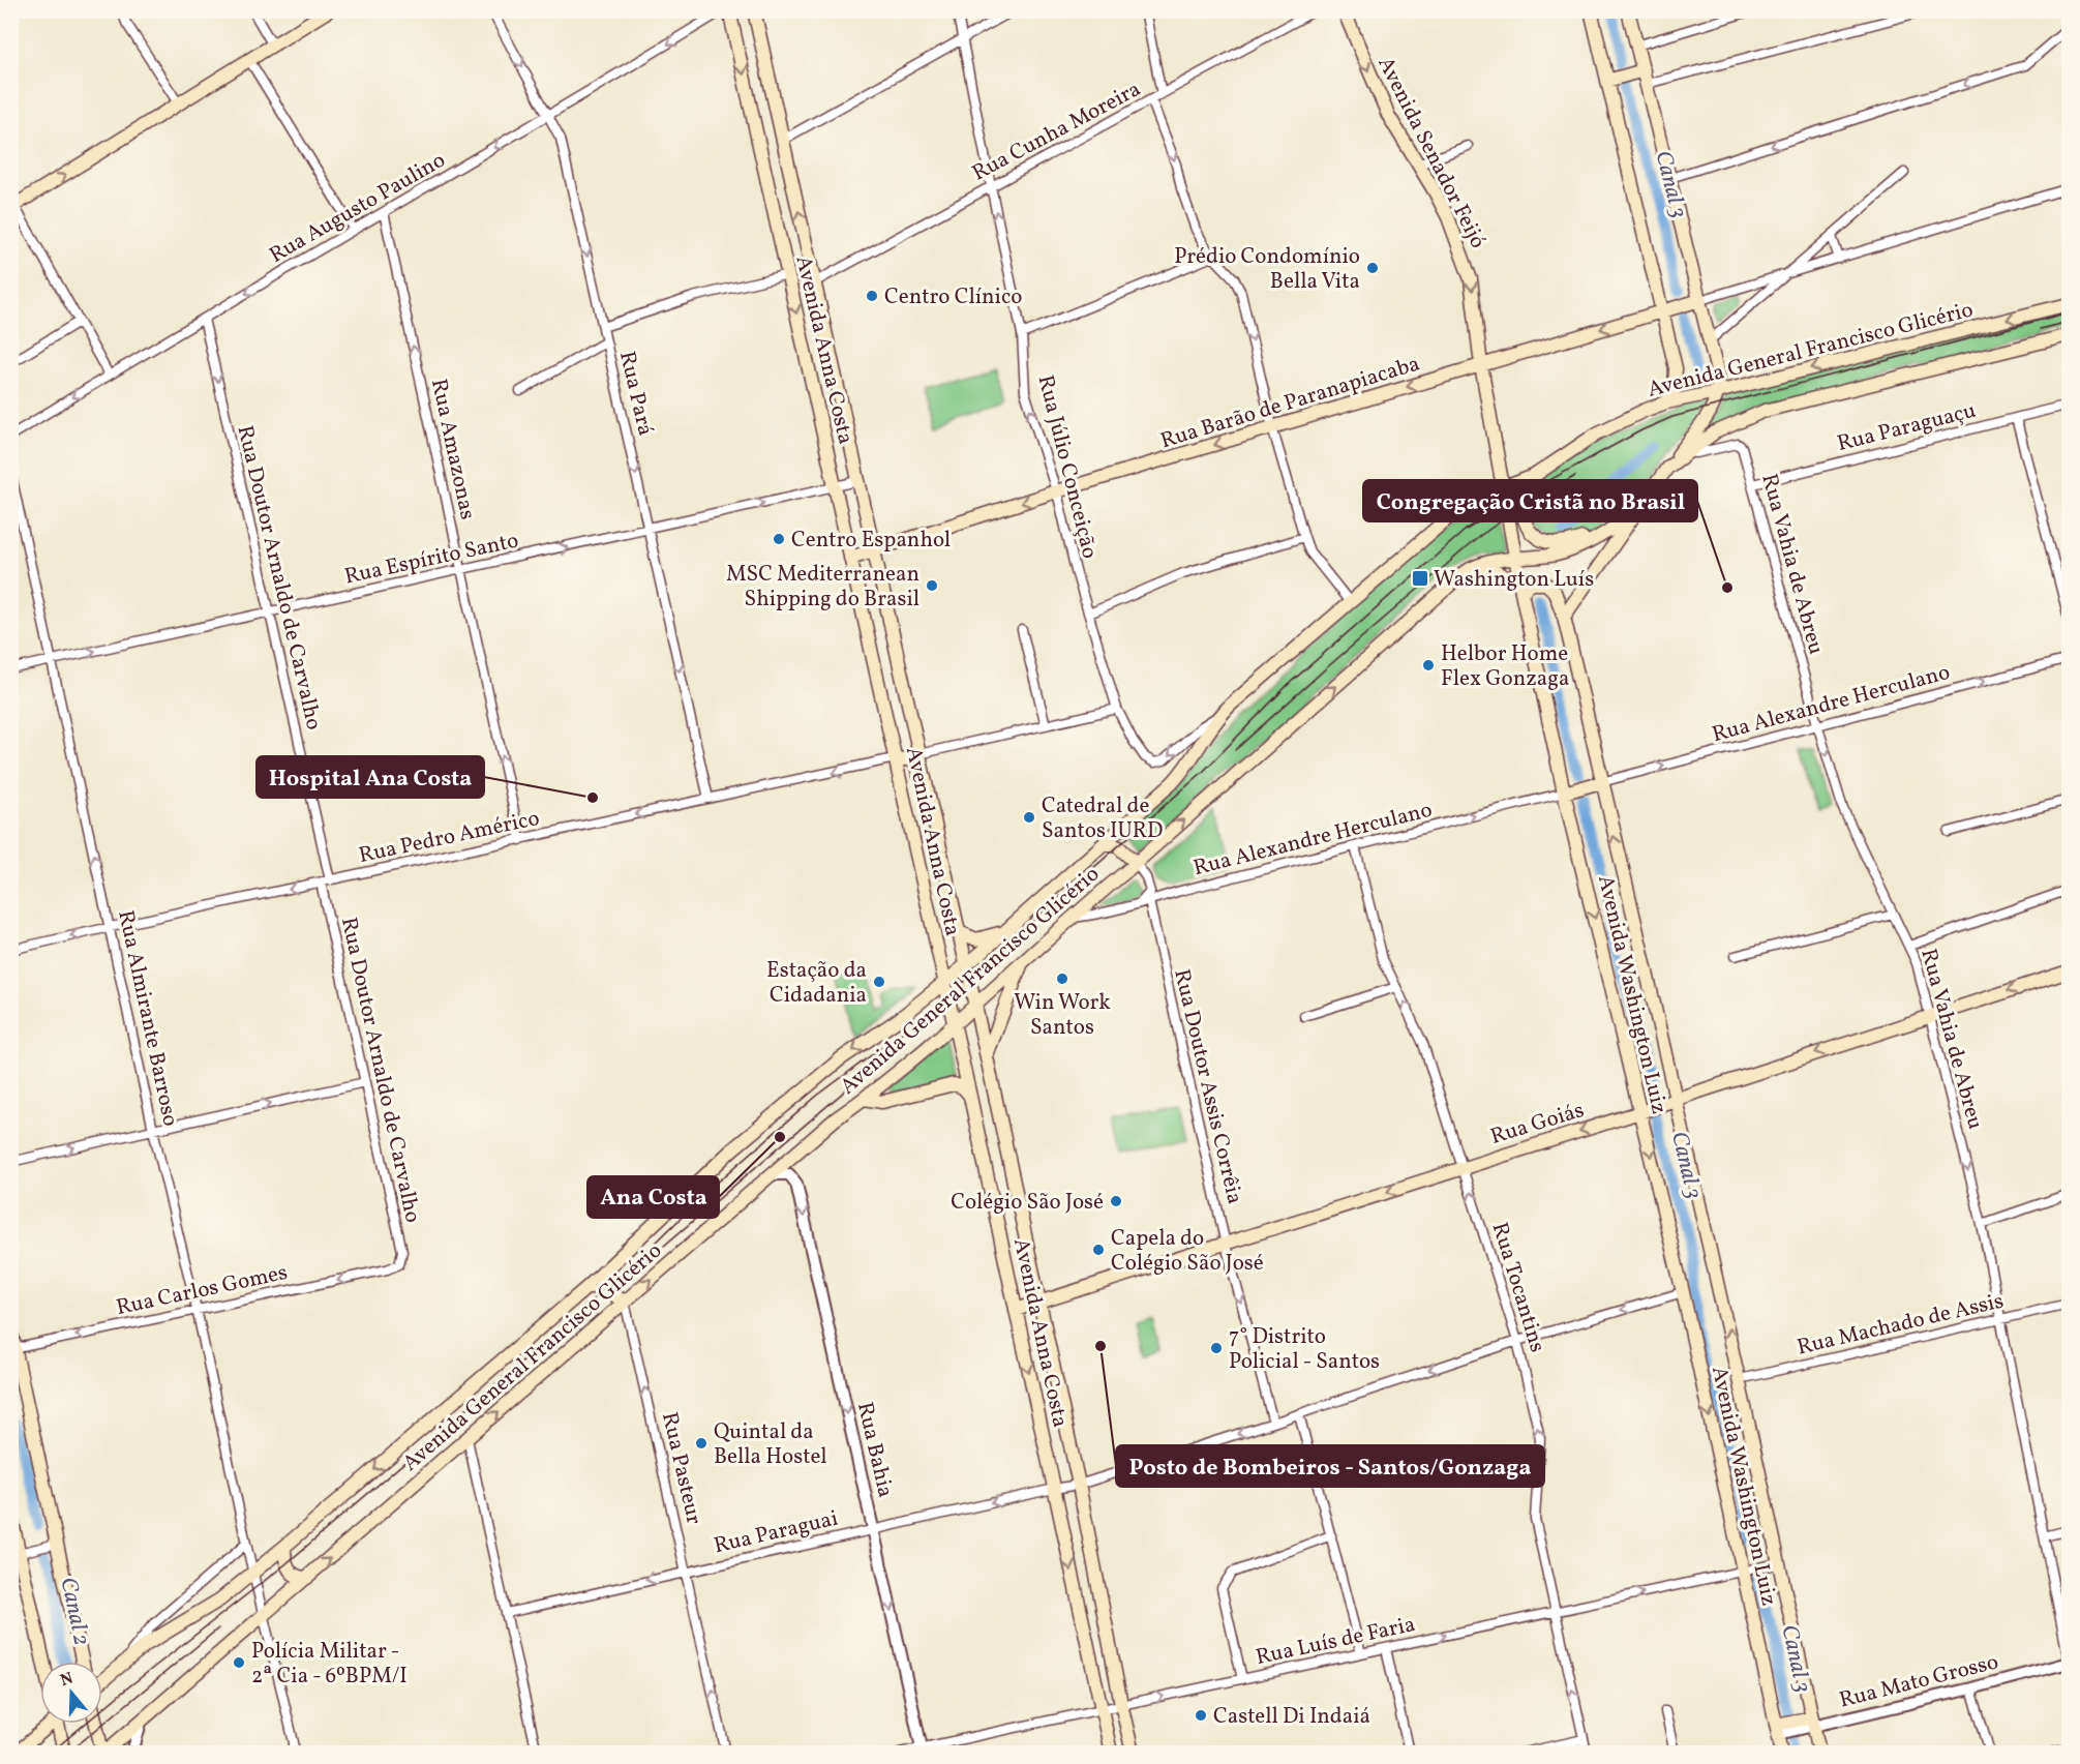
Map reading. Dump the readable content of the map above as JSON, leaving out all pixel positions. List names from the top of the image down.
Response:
{
  "streets": {
    "main road": [
      "Avenida Senador Feijó",
      "Avenida General Francisco Glicério",
      "Avenida Anna Costa",
      "Rua Barão de Paranapiacaba",
      "Avenida Washington Luiz",
      "Rua Goiás"
    ],
    "street": [
      "Rua Cunha Moreira",
      "Rua Augusto Paulino",
      "Rua Pará",
      "Rua Paraguaçu",
      "Rua Amazonas",
      "Rua Júlio Conceição",
      "Rua Espírito Santo",
      "Rua Vahia de Abreu",
      "Rua Doutor Arnaldo de Carvalho",
      "Rua Alexandre Herculano",
      "Rua Pedro Américo",
      "Rua Almirante Barroso",
      "Rua Doutor Assis Corrêia",
      "Rua Tocantins",
      "Rua Carlos Gomes",
      "Rua Machado de Assis",
      "Rua Bahia",
      "Rua Pasteur",
      "Rua Paraguai",
      "Rua Luís de Faria",
      "Rua Mato Grosso"
    ]
  },
  "crossings": [
    ["Rua Cunha Moreira", "Avenida Anna Costa"],
    ["Rua Cunha Moreira", "Rua Júlio Conceição"],
    ["Avenida Senador Feijó", "Rua Barão de Paranapiacaba"],
    ["Avenida Senador Feijó", "Avenida Washington Luiz"],
    ["Rua Augusto Paulino", "Rua Pará"],
    ["Rua Augusto Paulino", "Rua Amazonas"],
    ["Rua Augusto Paulino", "Rua Doutor Arnaldo de Carvalho"],
    ["Avenida General Francisco Glicério", "Avenida Anna Costa"],
    ["Avenida General Francisco Glicério", "Rua Júlio Conceição"],
    ["Avenida General Francisco Glicério", "Rua Vahia de Abreu"],
    ["Avenida General Francisco Glicério", "Rua Alexandre Herculano"],
    ["Avenida General Francisco Glicério", "Avenida Washington Luiz"],
    ["Avenida General Francisco Glicério", "Rua Almirante Barroso"],
    ["Avenida General Francisco Glicério", "Rua Bahia"],
    ["Avenida General Francisco Glicério", "Rua Pasteur"],
    ["Avenida Anna Costa", "Rua Barão de Paranapiacaba"],
    ["Avenida Anna Costa", "Rua Espírito Santo"],
    ["Avenida Anna Costa", "Rua Pedro Américo"],
    ["Avenida Anna Costa", "Rua Goiás"],
    ["Avenida Anna Costa", "Rua Paraguai"],
    ["Avenida Anna Costa", "Rua Luís de Faria"],
    ["Rua Pará", "Rua Espírito Santo"],
    ["Rua Pará", "Rua Pedro Américo"],
    ["Rua Barão de Paranapiacaba", "Rua Júlio Conceição"],
    ["Rua Paraguaçu", "Rua Vahia de Abreu"],
    ["Rua Amazonas", "Rua Espírito Santo"],
    ["Rua Amazonas", "Rua Pedro Américo"],
    ["Rua Espírito Santo", "Rua Doutor Arnaldo de Carvalho"],
    ["Rua Espírito Santo", "Rua Almirante Barroso"],
    ["Rua Vahia de Abreu", "Rua Alexandre Herculano"],
    ["Rua Vahia de Abreu", "Rua Goiás"],
    ["Rua Vahia de Abreu", "Rua Machado de Assis"],
    ["Rua Vahia de Abreu", "Rua Mato Grosso"],
    ["Rua Doutor Arnaldo de Carvalho", "Rua Pedro Américo"],
    ["Rua Doutor Arnaldo de Carvalho", "Rua Carlos Gomes"],
    ["Rua Alexandre Herculano", "Avenida Washington Luiz"],
    ["Rua Alexandre Herculano", "Rua Doutor Assis Corrêia"],
    ["Rua Alexandre Herculano", "Rua Tocantins"],
    ["Rua Pedro Américo", "Rua Almirante Barroso"],
    ["Avenida Washington Luiz", "Rua Goiás"],
    ["Avenida Washington Luiz", "Rua Machado de Assis"],
    ["Avenida Washington Luiz", "Rua Paraguai"],
    ["Avenida Washington Luiz", "Rua Luís de Faria"],
    ["Avenida Washington Luiz", "Rua Mato Grosso"],
    ["Rua Almirante Barroso", "Rua Carlos Gomes"],
    ["Rua Doutor Assis Corrêia", "Rua Goiás"],
    ["Rua Doutor Assis Corrêia", "Rua Paraguai"],
    ["Rua Goiás", "Rua Tocantins"],
    ["Rua Tocantins", "Rua Paraguai"],
    ["Rua Tocantins", "Rua Luís de Faria"],
    ["Rua Bahia", "Rua Paraguai"],
    ["Rua Bahia", "Rua Luís de Faria"],
    ["Rua Pasteur", "Rua Paraguai"]
  ],
  "one_way": [
    "Avenida Senador Feijó",
    "Rua Augusto Paulino",
    "Rua Pará",
    "Rua Barão de Paranapiacaba",
    "Rua Amazonas",
    "Rua Espírito Santo",
    "Rua Alexandre Herculano",
    "Rua Pedro Américo",
    "Rua Goiás",
    "Rua Tocantins",
    "Rua Carlos Gomes",
    "Rua Bahia",
    "Rua Pasteur",
    "Rua Paraguai",
    "Rua Luís de Faria"
  ],
  "water": ["Canal 3", "Canal 2"],
  "places": {
    "other": [
      "Prédio Condomínio Bella Vita",
      "Centro Clínico",
      "Centro Espanhol",
      "MSC Mediterranean Shipping do Brasil",
      "Congregação Cristã no Brasil",
      "Helbor Home Flex Gonzaga",
      "Hospital Ana Costa",
      "Catedral de Santos IURD",
      "Win Work Santos",
      "Estação da Cidadania",
      "Ana Costa",
      "Colégio São José",
      "Capela do Colégio São José",
      "Posto de Bombeiros - Santos/Gonzaga",
      "7° Distrito Policial - Santos",
      "Quintal da Bella Hostel",
      "Polícia Militar - 2ª Cia - 6ºBPM/I",
      "Castell Di Indaiá"
    ],
    "transit": ["Washington Luís"]
  },
  "north": "top"
}
